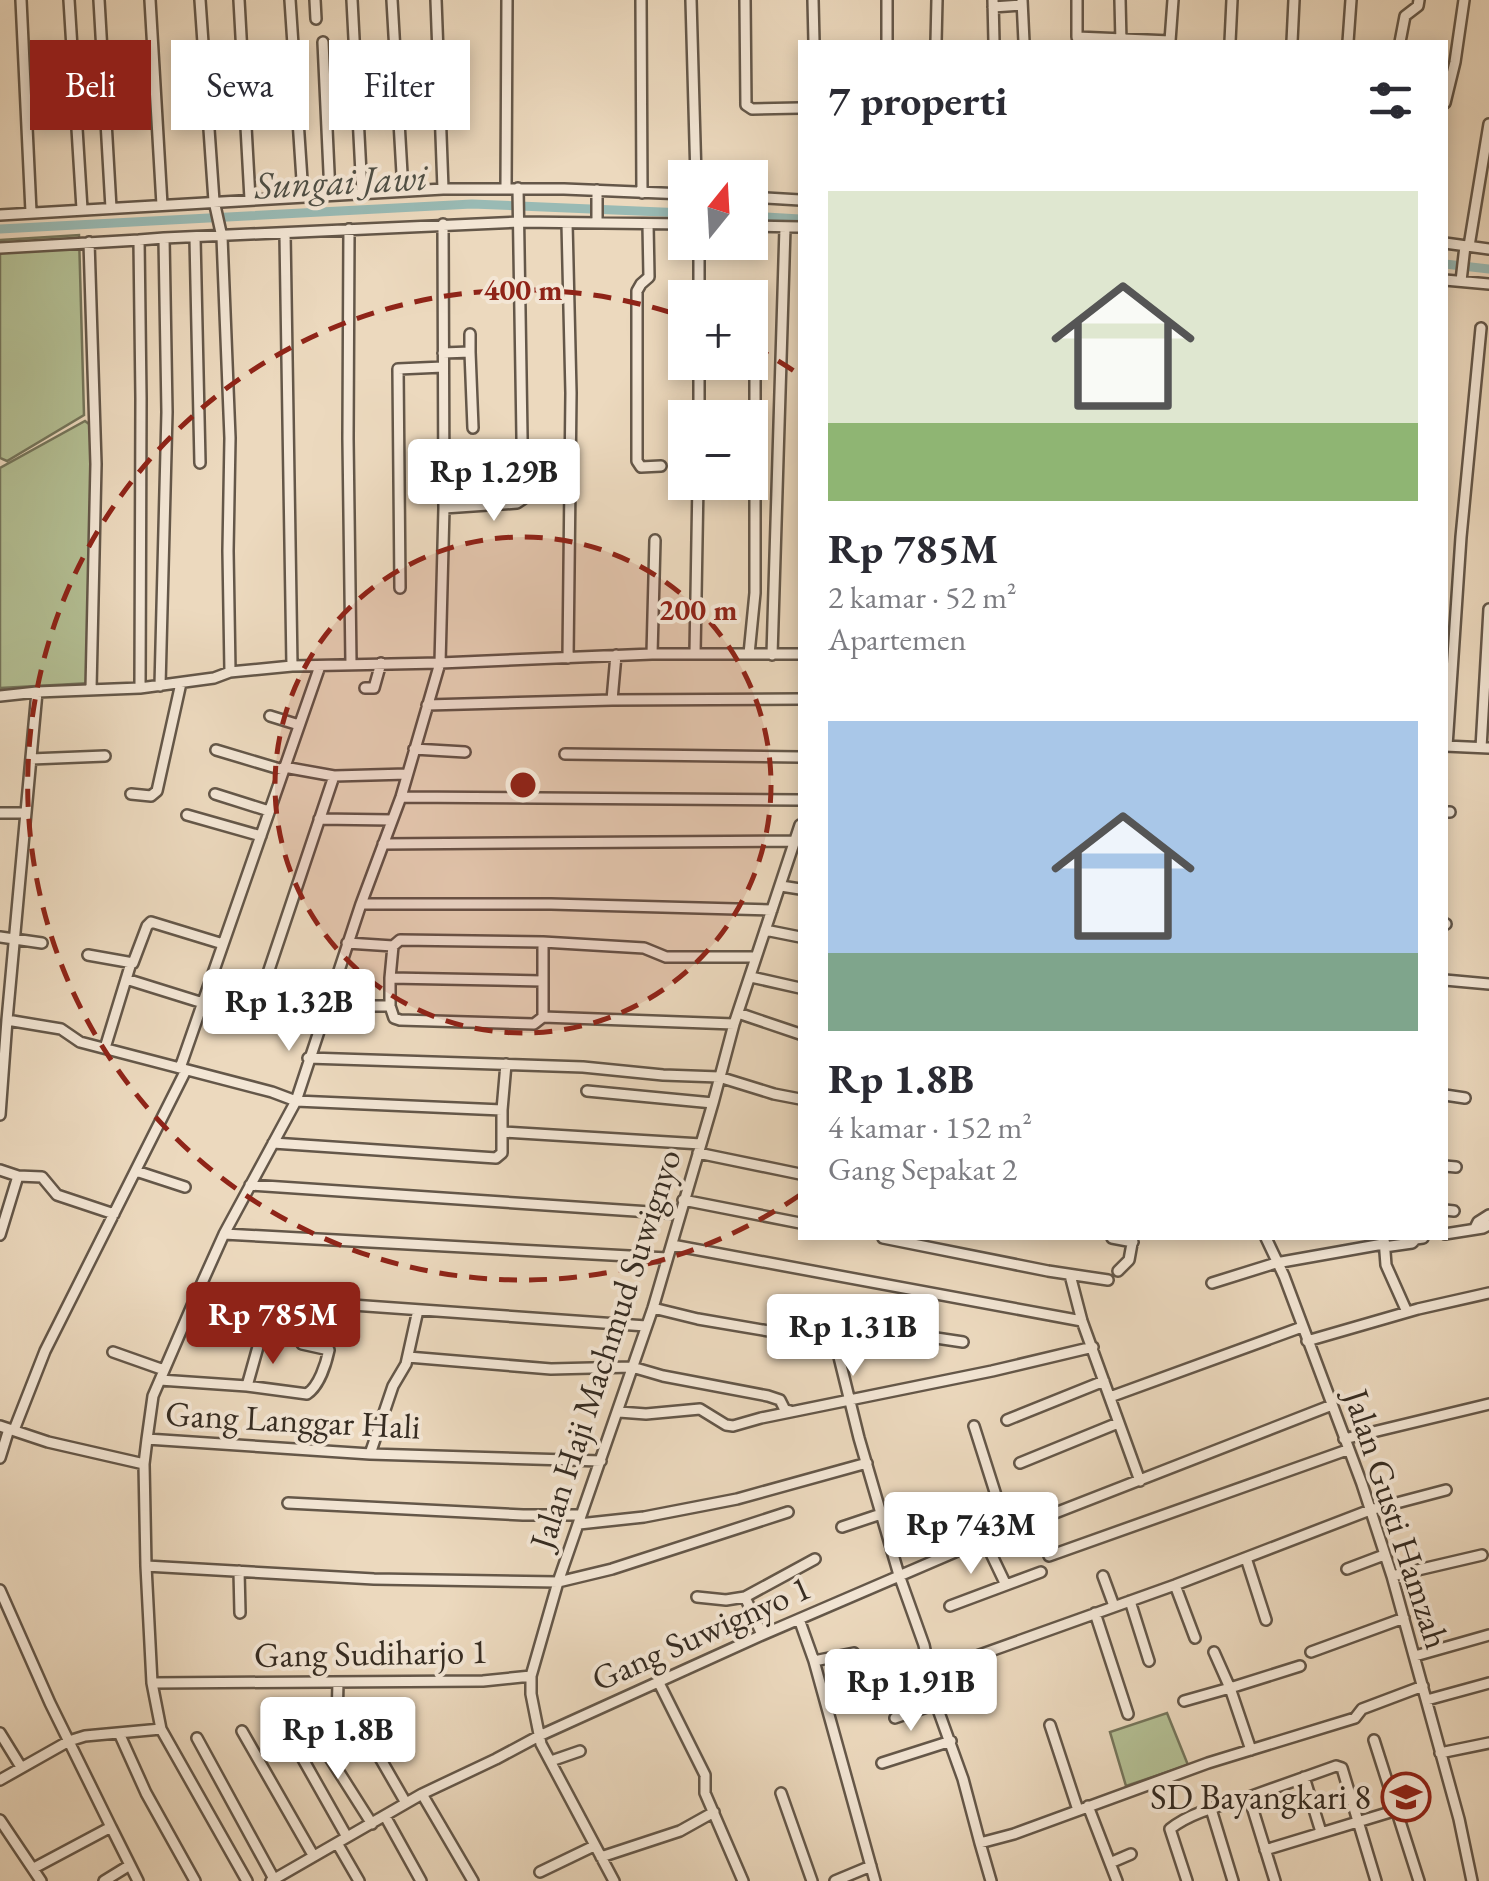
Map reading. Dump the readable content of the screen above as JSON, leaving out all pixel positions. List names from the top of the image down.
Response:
{
  "streets": {
    "street": [
      "Jalan Haji Machmud Suwignyo",
      "Gang Langgar Hali",
      "Jalan Gusti Hamzah",
      "Gang Suwignyo 1",
      "Gang Sudiharjo 1"
    ]
  },
  "crossings": [
    ["Jalan Haji Machmud Suwignyo", "Gang Langgar Hali"],
    ["Jalan Haji Machmud Suwignyo", "Gang Suwignyo 1"],
    ["Jalan Haji Machmud Suwignyo", "Gang Sudiharjo 1"],
    ["Gang Langgar Hali", "Gang Sudiharjo 1"],
    ["Jalan Gusti Hamzah", "Gang Suwignyo 1"]
  ],
  "water": ["Sungai Jawi"],
  "places": {
    "school or university": ["SD Bayangkari 8"]
  },
  "north": "top",
  "page": {
    "chip": ["Beli", "Sewa", "Filter"],
    "heading": "7 properti",
    "map_buttons": ["+", "−"],
    "list": [
      {
        "name": "Rp 785M",
        "note": "2 kamar · 52 m² · Apartemen"
      },
      {
        "name": "Rp 1.8B",
        "note": "4 kamar · 152 m² · Gang Sepakat 2"
      }
    ],
    "price": [
      "Rp 1.29B",
      "Rp 1.32B",
      "Rp 785M",
      "Rp 1.31B",
      "Rp 743M",
      "Rp 1.91B",
      "Rp 1.8B"
    ]
  },
  "rings": ["400 m", "200 m"]
}
